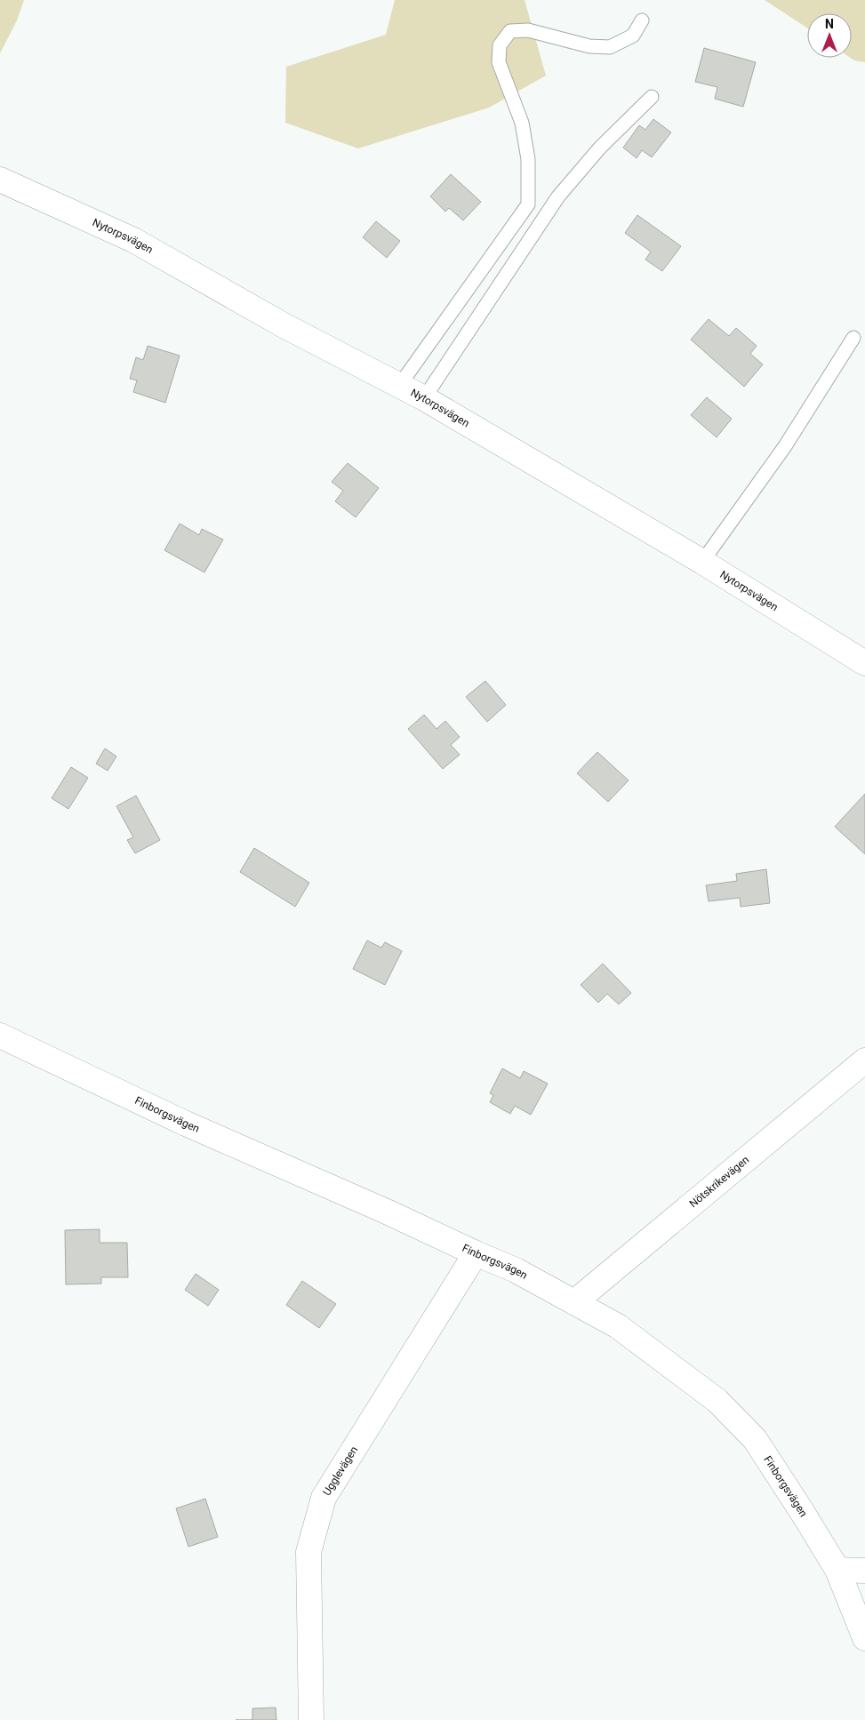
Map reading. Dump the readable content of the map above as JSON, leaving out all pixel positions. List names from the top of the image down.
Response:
{
  "streets": {
    "street": [
      "Nytorpsvägen",
      "Finborgsvägen",
      "Nötskrikevägen",
      "Ugglevägen"
    ]
  },
  "crossings": [
    ["Finborgsvägen", "Nötskrikevägen"],
    ["Finborgsvägen", "Ugglevägen"]
  ],
  "north": "top"
}
